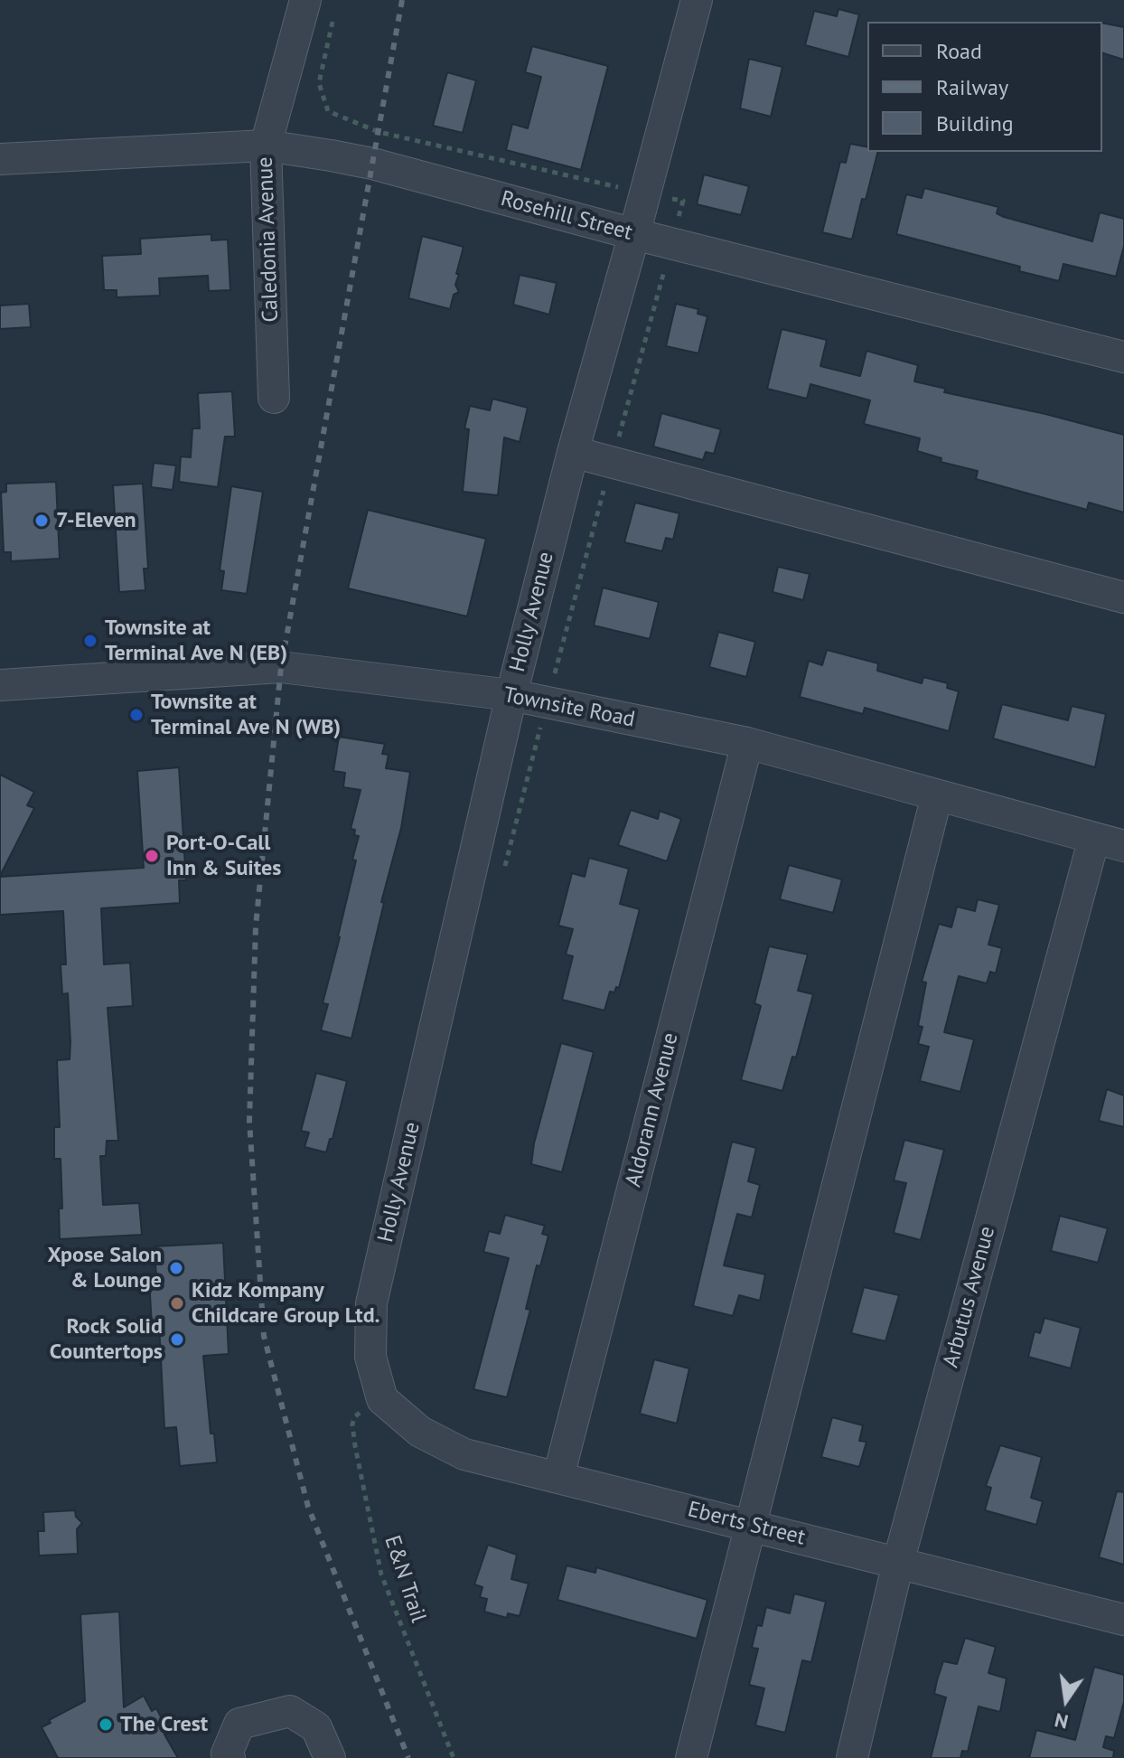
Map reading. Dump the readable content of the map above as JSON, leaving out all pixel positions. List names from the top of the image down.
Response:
{
  "streets": {
    "street": [
      "Rosehill Street",
      "Caledonia Avenue",
      "Holly Avenue",
      "Townsite Road",
      "Aldorann Avenue",
      "Arbutus Avenue",
      "Eberts Street"
    ],
    "path": ["E&N Trail"]
  },
  "crossings": [
    ["Rosehill Street", "Caledonia Avenue"],
    ["Rosehill Street", "Holly Avenue"],
    ["Holly Avenue", "Townsite Road"],
    ["Holly Avenue", "Eberts Street"],
    ["Holly Avenue", "E&N Trail"],
    ["Townsite Road", "Aldorann Avenue"],
    ["Townsite Road", "Arbutus Avenue"],
    ["Aldorann Avenue", "Eberts Street"],
    ["Arbutus Avenue", "Eberts Street"],
    ["Eberts Street", "E&N Trail"]
  ],
  "places": [
    "7-Eleven",
    "Townsite at Terminal Ave N (EB)",
    "Townsite at Terminal Ave N (WB)",
    "Port-O-Call Inn & Suites",
    "Xpose Salon & Lounge",
    "Kidz Kompany Childcare Group Ltd.",
    "Rock Solid Countertops",
    "The Crest"
  ],
  "legend": ["Road", "Railway", "Building"],
  "north": "bottom"
}
